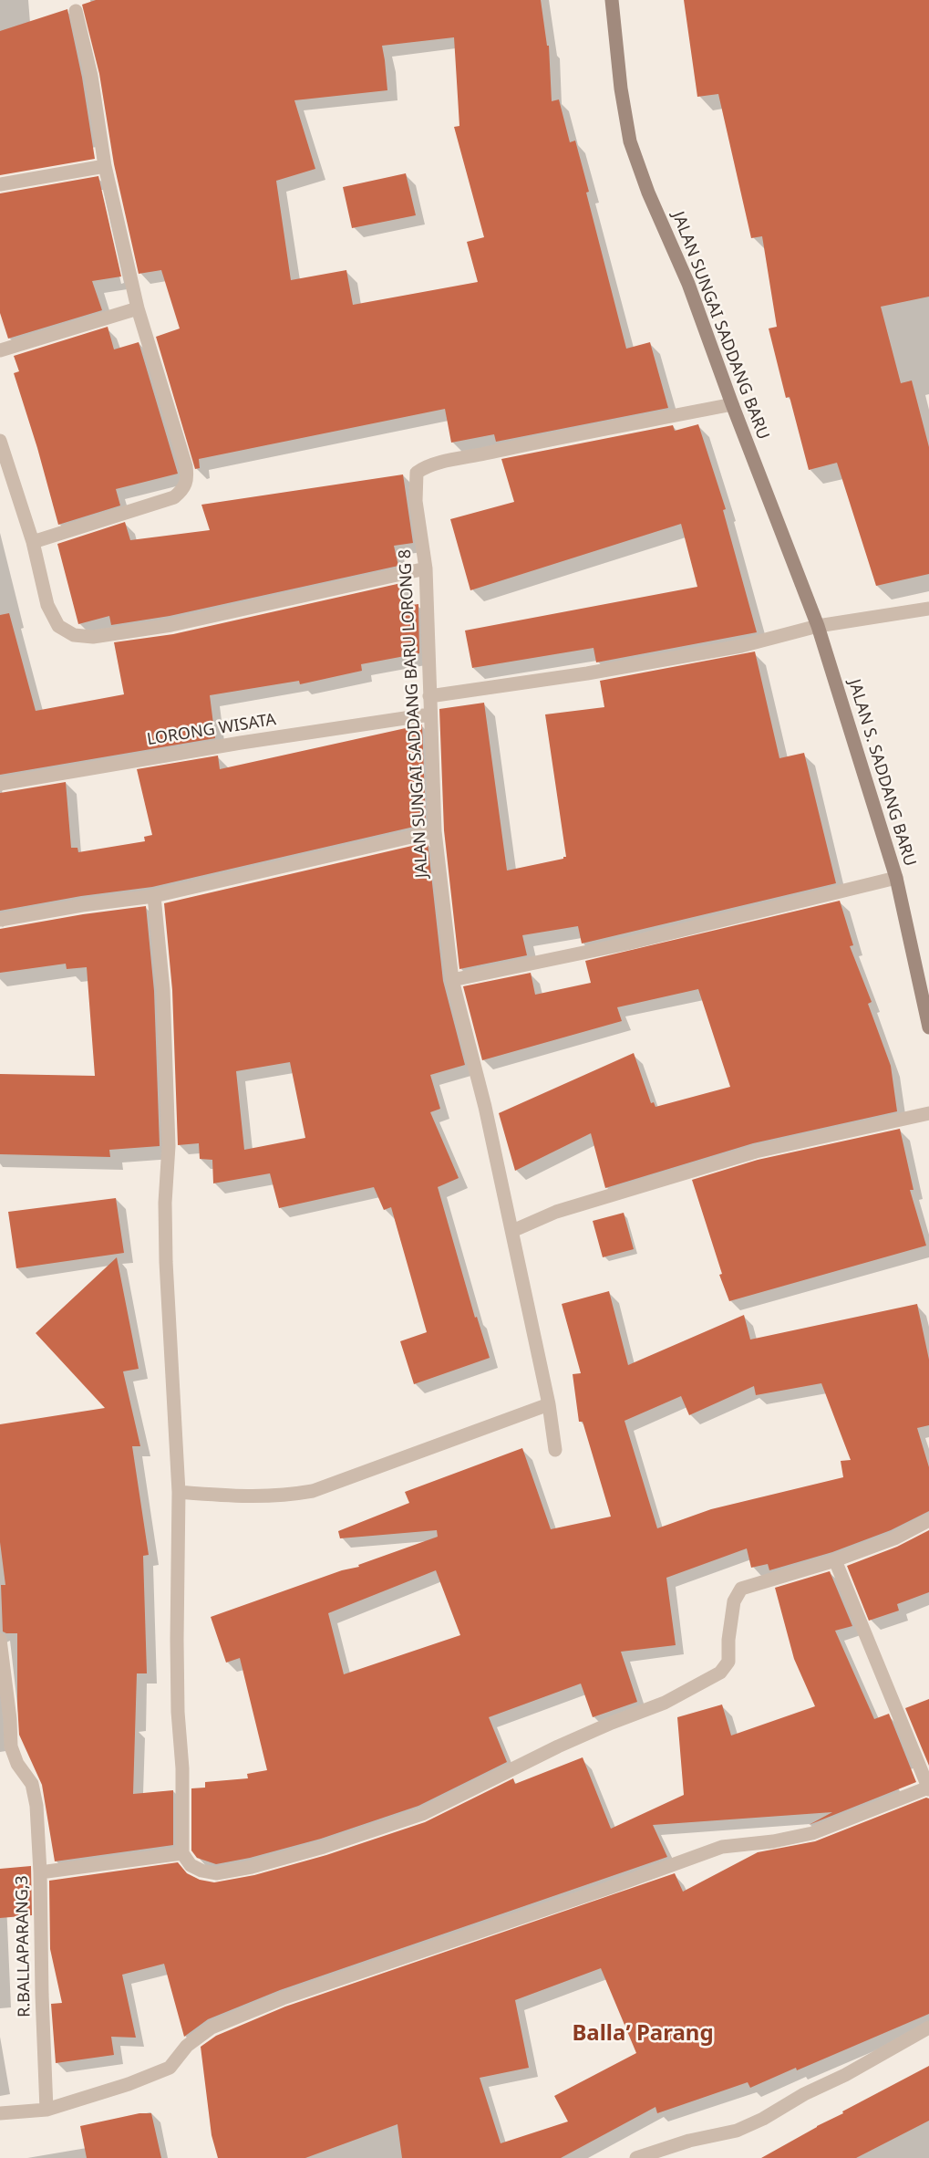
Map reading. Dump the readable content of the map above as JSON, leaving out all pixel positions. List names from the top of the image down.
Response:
{
  "streets": {
    "main road": ["JALAN SUNGAI SADDANG BARU", "JALAN S. SADDANG BARU"],
    "street": ["JALAN SUNGAI SADDANG BARU LORONG 8", "LORONG WISATA", "R.BALLAPARANG,3"]
  },
  "crossings": [
    ["JALAN SUNGAI SADDANG BARU", "JALAN SUNGAI SADDANG BARU LORONG 8"],
    ["JALAN SUNGAI SADDANG BARU", "JALAN S. SADDANG BARU"],
    ["JALAN SUNGAI SADDANG BARU LORONG 8", "LORONG WISATA"]
  ],
  "districts": ["Ballaʼ Parang"]
}
